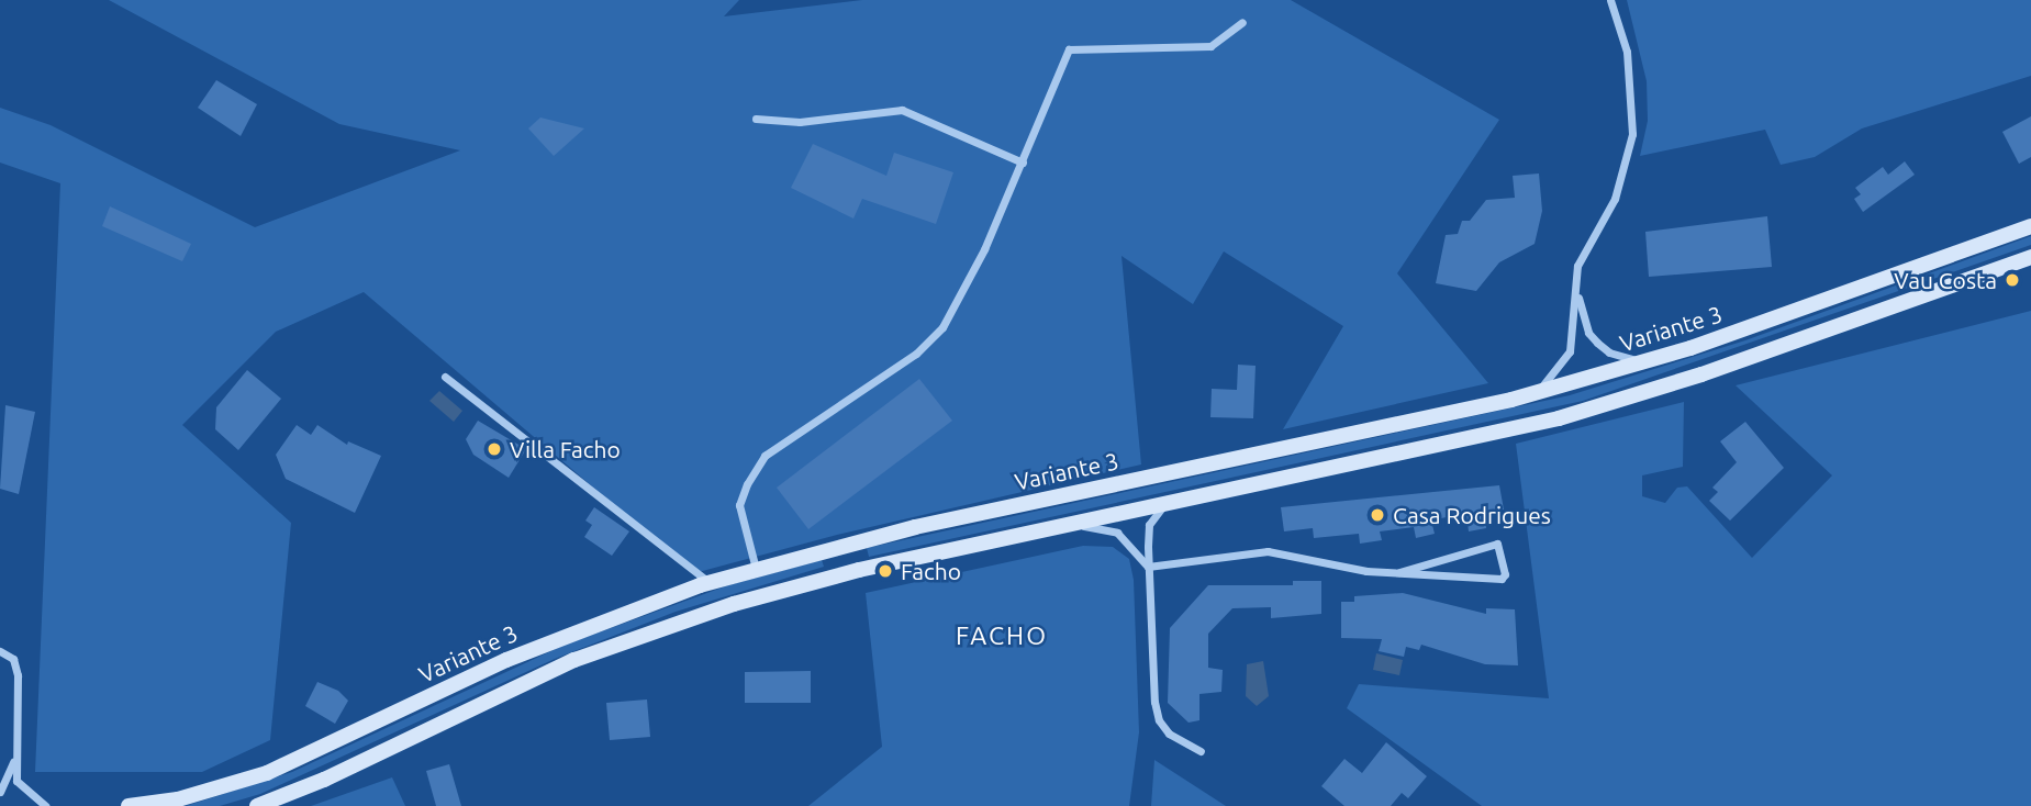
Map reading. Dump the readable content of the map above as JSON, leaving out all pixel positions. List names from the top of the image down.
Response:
{
  "streets": {
    "main road": ["Variante 3"]
  },
  "districts": ["FACHO"],
  "places": [
    "Vau Costa",
    "Villa Facho",
    "Casa Rodrigues",
    "Facho"
  ]
}
